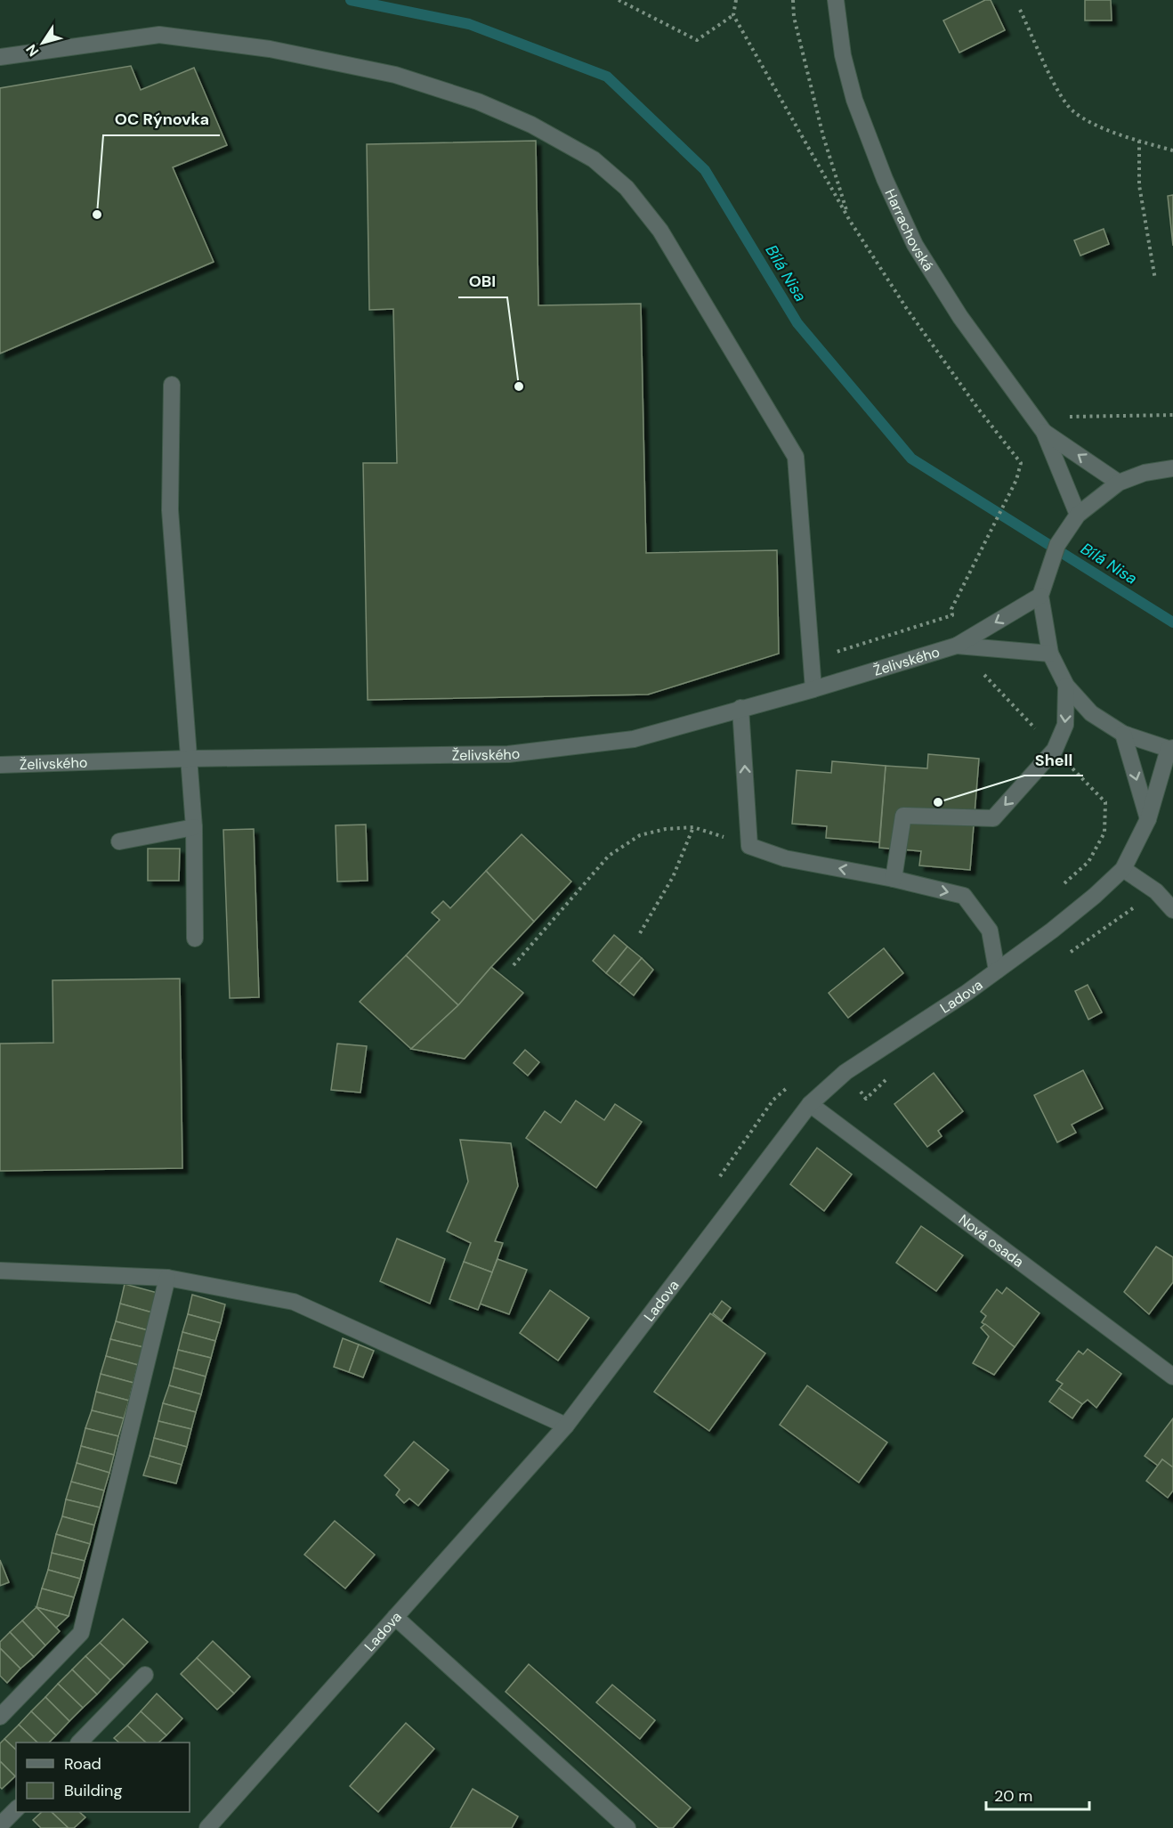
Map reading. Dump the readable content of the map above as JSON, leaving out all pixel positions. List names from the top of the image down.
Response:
{
  "streets": {
    "street": [
      "Harrachovská",
      "Želivského",
      "Ladova",
      "Nová osada"
    ]
  },
  "crossings": [
    ["Ladova", "Nová osada"]
  ],
  "water": ["Bílá Nisa"],
  "places": ["OC Rýnovka", "OBI", "Shell"],
  "legend": ["Road", "Building"],
  "scale_bar": "20 m",
  "north": "bottom left"
}
